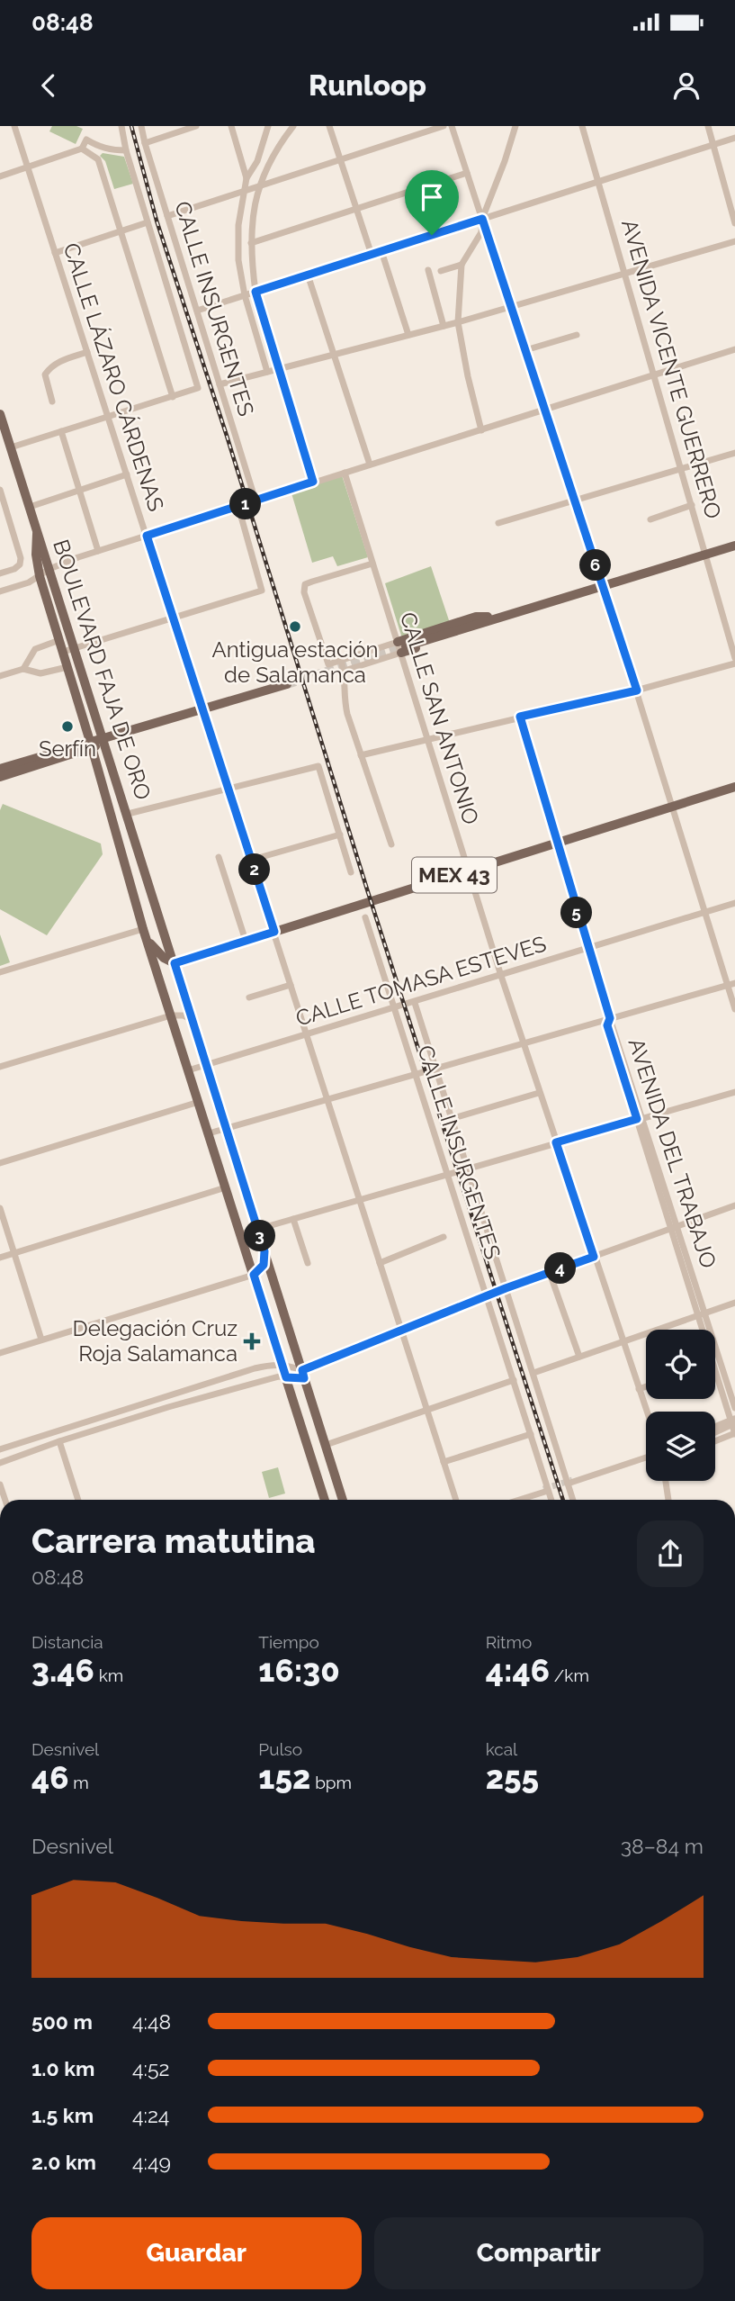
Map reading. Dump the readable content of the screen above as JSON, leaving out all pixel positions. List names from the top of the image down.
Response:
{
  "streets": {
    "main road": ["BOULEVARD FAJA DE ORO", "MEX 43"],
    "street": [
      "CALLE INSURGENTES",
      "AVENIDA VICENTE GUERRERO",
      "CALLE LÁZARO CÁRDENAS",
      "CALLE SAN ANTONIO",
      "CALLE TOMASA ESTEVES",
      "AVENIDA DEL TRABAJO"
    ]
  },
  "crossings": [
    ["CALLE INSURGENTES", "CALLE TOMASA ESTEVES"],
    ["CALLE LÁZARO CÁRDENAS", "MEX 43"],
    ["CALLE LÁZARO CÁRDENAS", "CALLE TOMASA ESTEVES"],
    ["BOULEVARD FAJA DE ORO", "MEX 43"],
    ["BOULEVARD FAJA DE ORO", "CALLE TOMASA ESTEVES"],
    ["CALLE SAN ANTONIO", "MEX 43"],
    ["CALLE SAN ANTONIO", "CALLE TOMASA ESTEVES"],
    ["MEX 43", "AVENIDA DEL TRABAJO"],
    ["CALLE TOMASA ESTEVES", "AVENIDA DEL TRABAJO"]
  ],
  "places": {
    "other": ["Antigua estación de Salamanca", "Serfín"],
    "health": ["Delegación Cruz Roja Salamanca"]
  },
  "page": {
    "status": "08:48",
    "header": "Runloop",
    "pins": [
      "1",
      "6",
      "2",
      "5",
      "3",
      "4"
    ],
    "heading": ["Carrera matutina", "08:48"],
    "stats": [
      ["Distancia", "3.46 km"],
      ["Tiempo", "16:30"],
      ["Ritmo", "4:46 /km"],
      ["Desnivel", "46 m"],
      ["Pulso", "152 bpm"],
      ["kcal", "255"]
    ],
    "chart": ["Desnivel", "38–84 m"],
    "list": [
      {
        "name": "500 m",
        "note": "4:48"
      },
      {
        "name": "1.0 km",
        "note": "4:52"
      },
      {
        "name": "1.5 km",
        "note": "4:24"
      },
      {
        "name": "2.0 km",
        "note": "4:49"
      }
    ],
    "buttons": ["Guardar", "Compartir"]
  }
}
